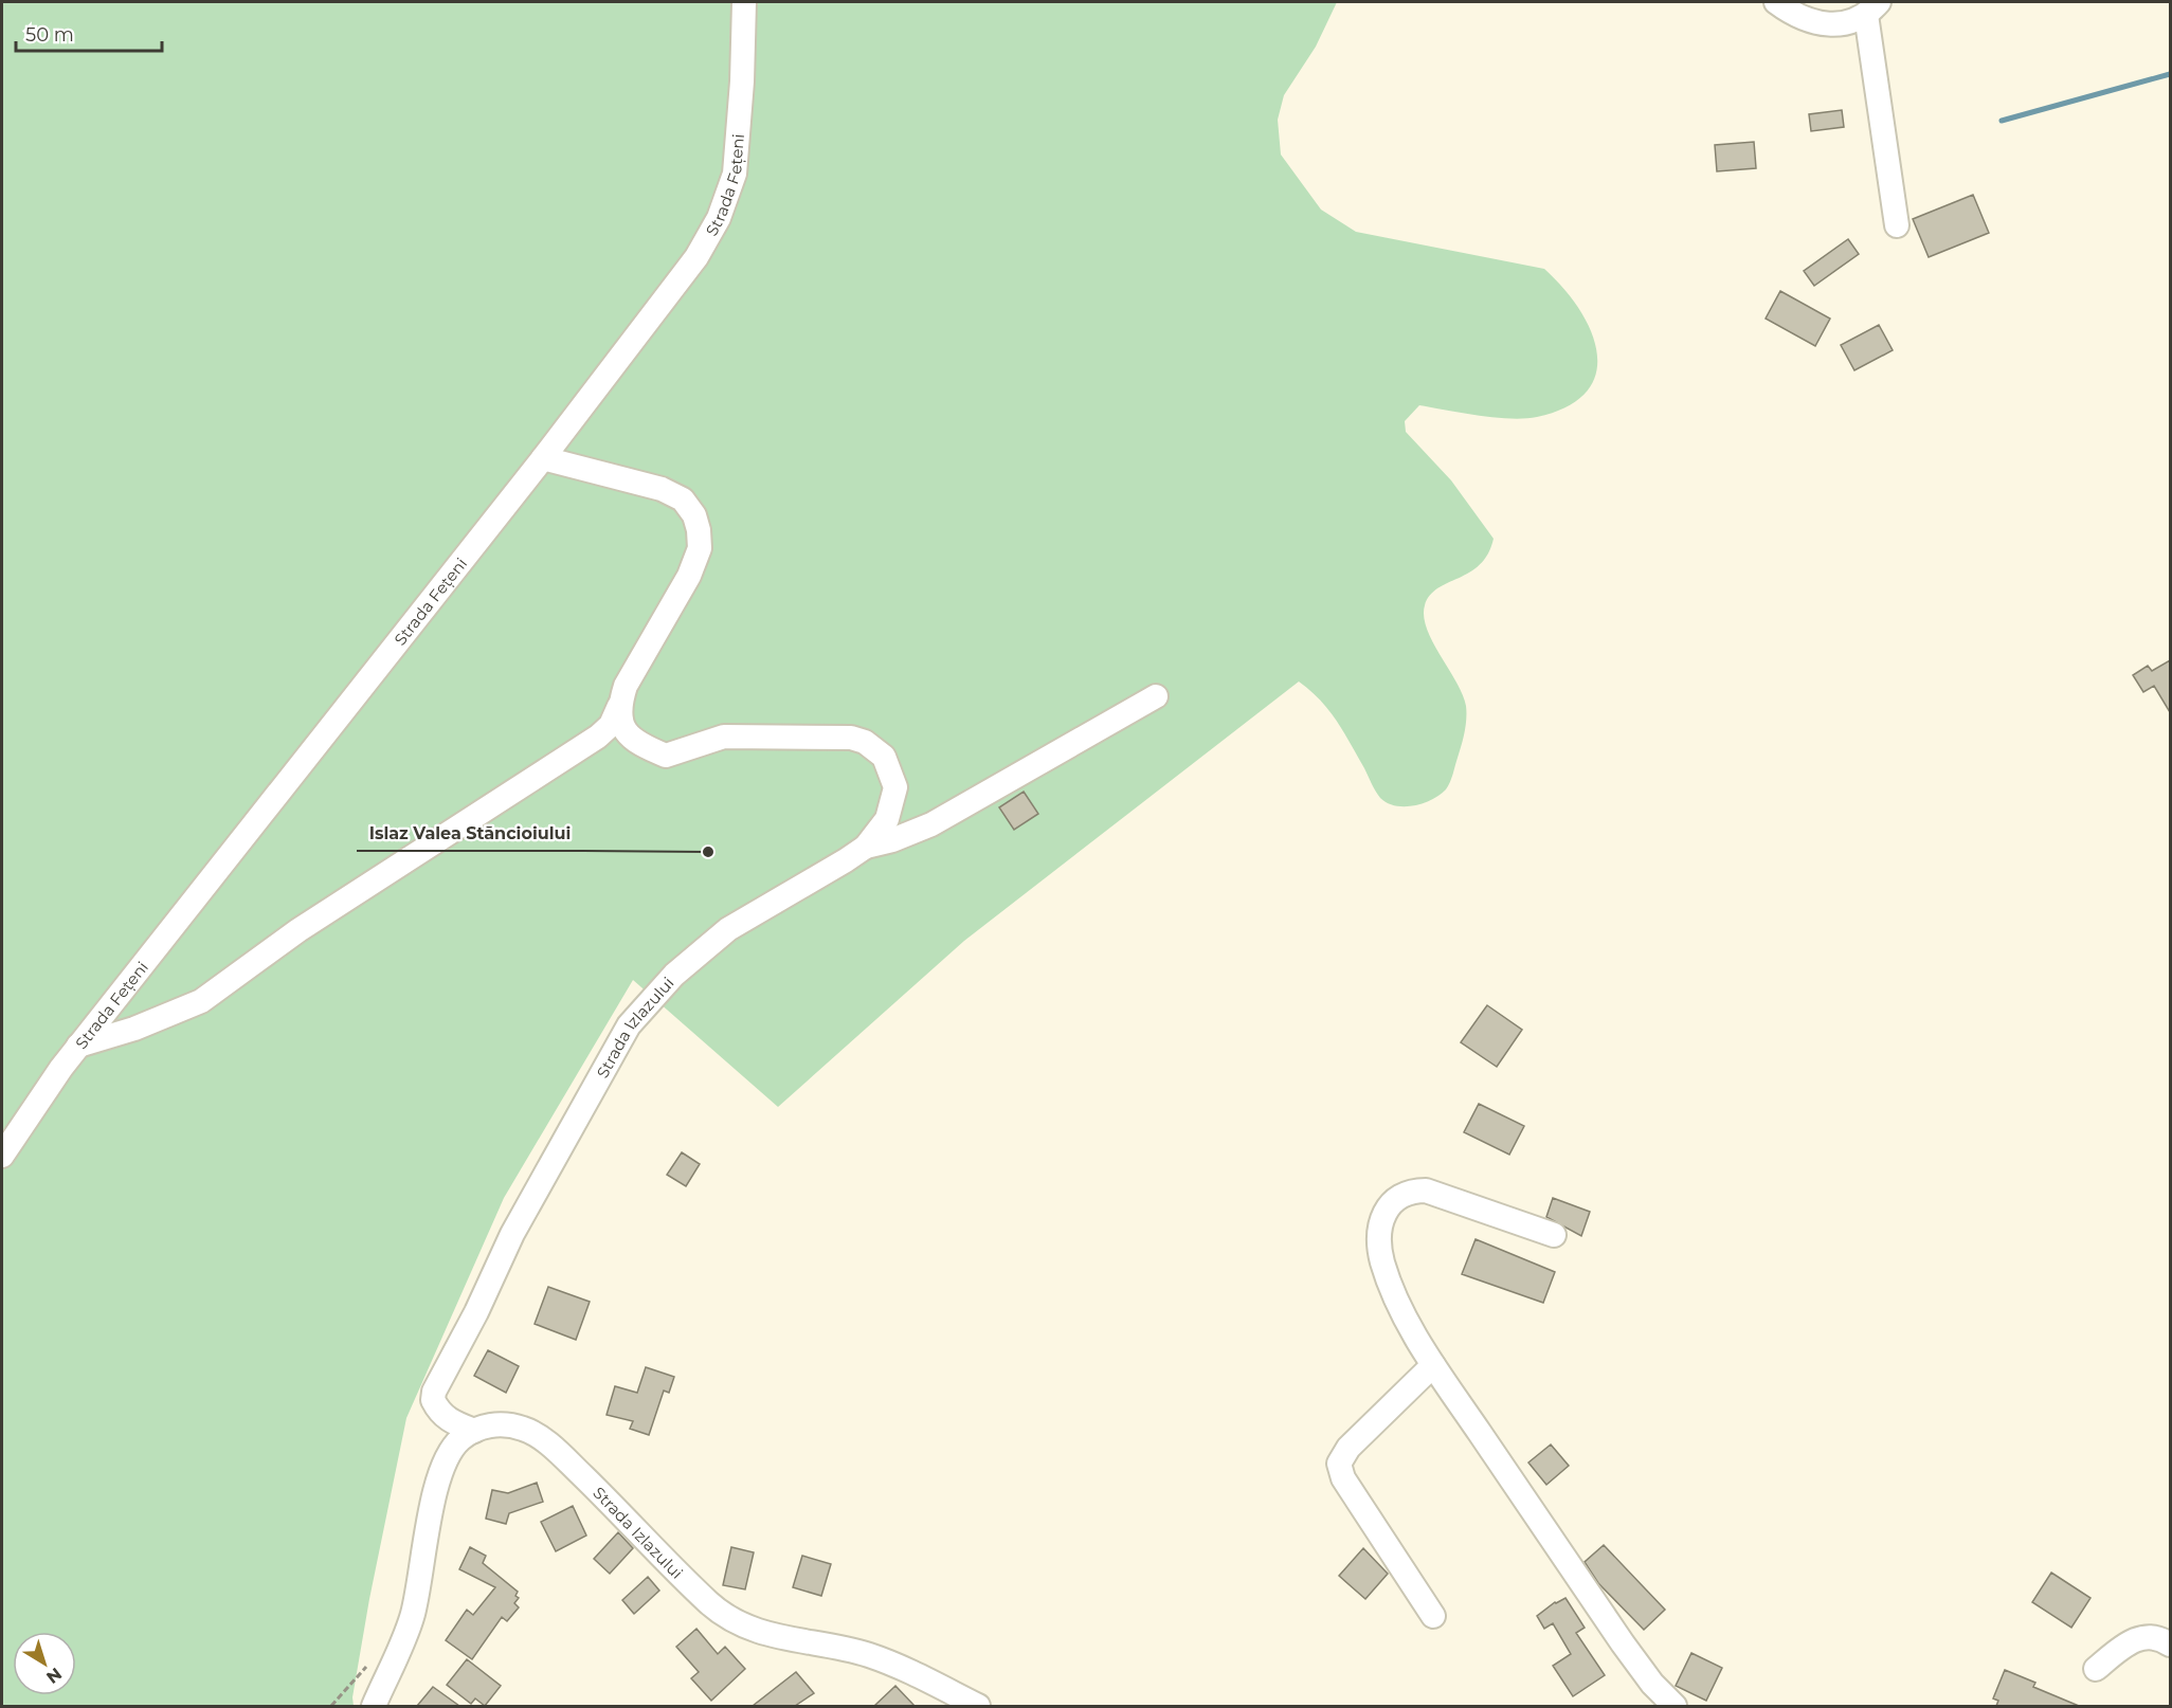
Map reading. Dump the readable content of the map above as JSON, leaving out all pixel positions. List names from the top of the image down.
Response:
{
  "streets": {
    "street": ["Strada Fețeni", "Strada Izlazului"]
  },
  "places": ["Islaz Valea Stăncioiului"],
  "scale_bar": "50 m",
  "north": "bottom right"
}
